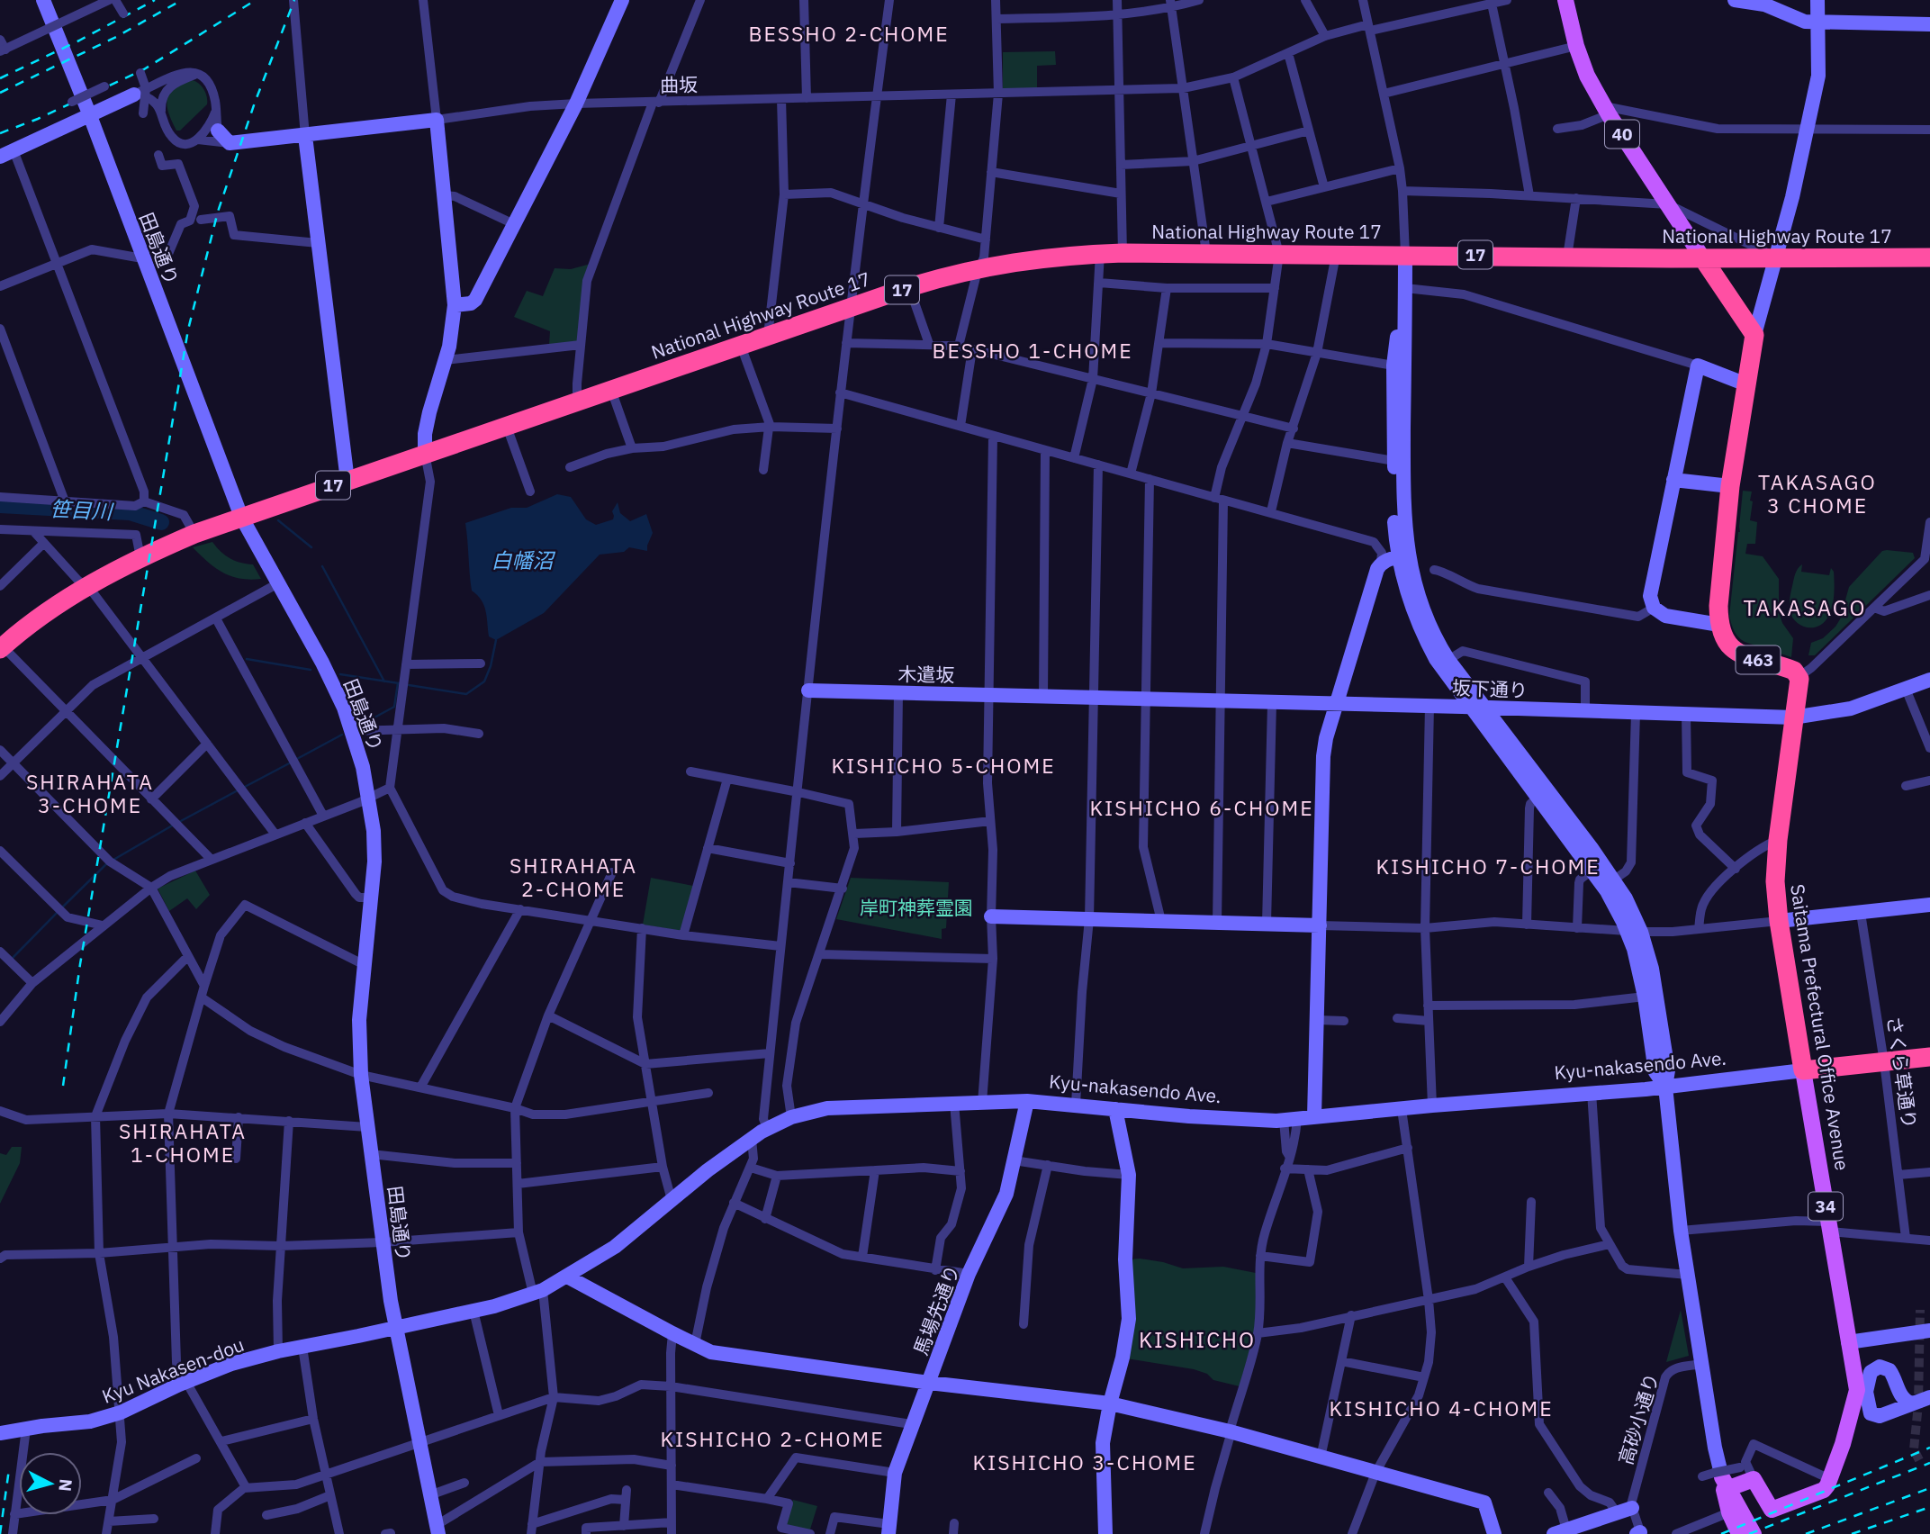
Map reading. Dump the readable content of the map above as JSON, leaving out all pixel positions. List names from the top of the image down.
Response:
{
  "streets": {
    "highway": [
      "National Highway Route 17",
      "17",
      "463",
      "Saitama Prefectural Office Avenue",
      "Kyu-nakasendo Ave."
    ],
    "main road": ["40", "34"],
    "street": [
      "曲坂",
      "田島通り",
      "木遣坂",
      "坂下通り",
      "さくら草通り",
      "馬場先通り",
      "Kyu Nakasen-dou",
      "高砂小通り"
    ]
  },
  "crossings": [
    ["40", "National Highway Route 17"],
    ["National Highway Route 17", "田島通り"],
    ["田島通り", "Kyu-nakasendo Ave."],
    ["田島通り", "Kyu Nakasen-dou"],
    ["463", "Saitama Prefectural Office Avenue"],
    ["木遣坂", "坂下通り"],
    ["坂下通り", "Saitama Prefectural Office Avenue"],
    ["Saitama Prefectural Office Avenue", "Kyu-nakasendo Ave."],
    ["Saitama Prefectural Office Avenue", "34"],
    ["Kyu-nakasendo Ave.", "さくら草通り"],
    ["Kyu-nakasendo Ave.", "馬場先通り"],
    ["Kyu-nakasendo Ave.", "Kyu Nakasen-dou"]
  ],
  "districts": [
    "BESSHO 2-CHOME",
    "BESSHO 1-CHOME",
    "TAKASAGO 3 CHOME",
    "TAKASAGO",
    "KISHICHO 5-CHOME",
    "SHIRAHATA 3-CHOME",
    "KISHICHO 6-CHOME",
    "SHIRAHATA 2-CHOME",
    "KISHICHO 7-CHOME",
    "SHIRAHATA 1-CHOME",
    "KISHICHO",
    "KISHICHO 4-CHOME",
    "KISHICHO 2-CHOME",
    "KISHICHO 3-CHOME"
  ],
  "water": ["笹目川", "白幡沼"],
  "parks": ["岸町神葬霊園"],
  "north": "right"
}
